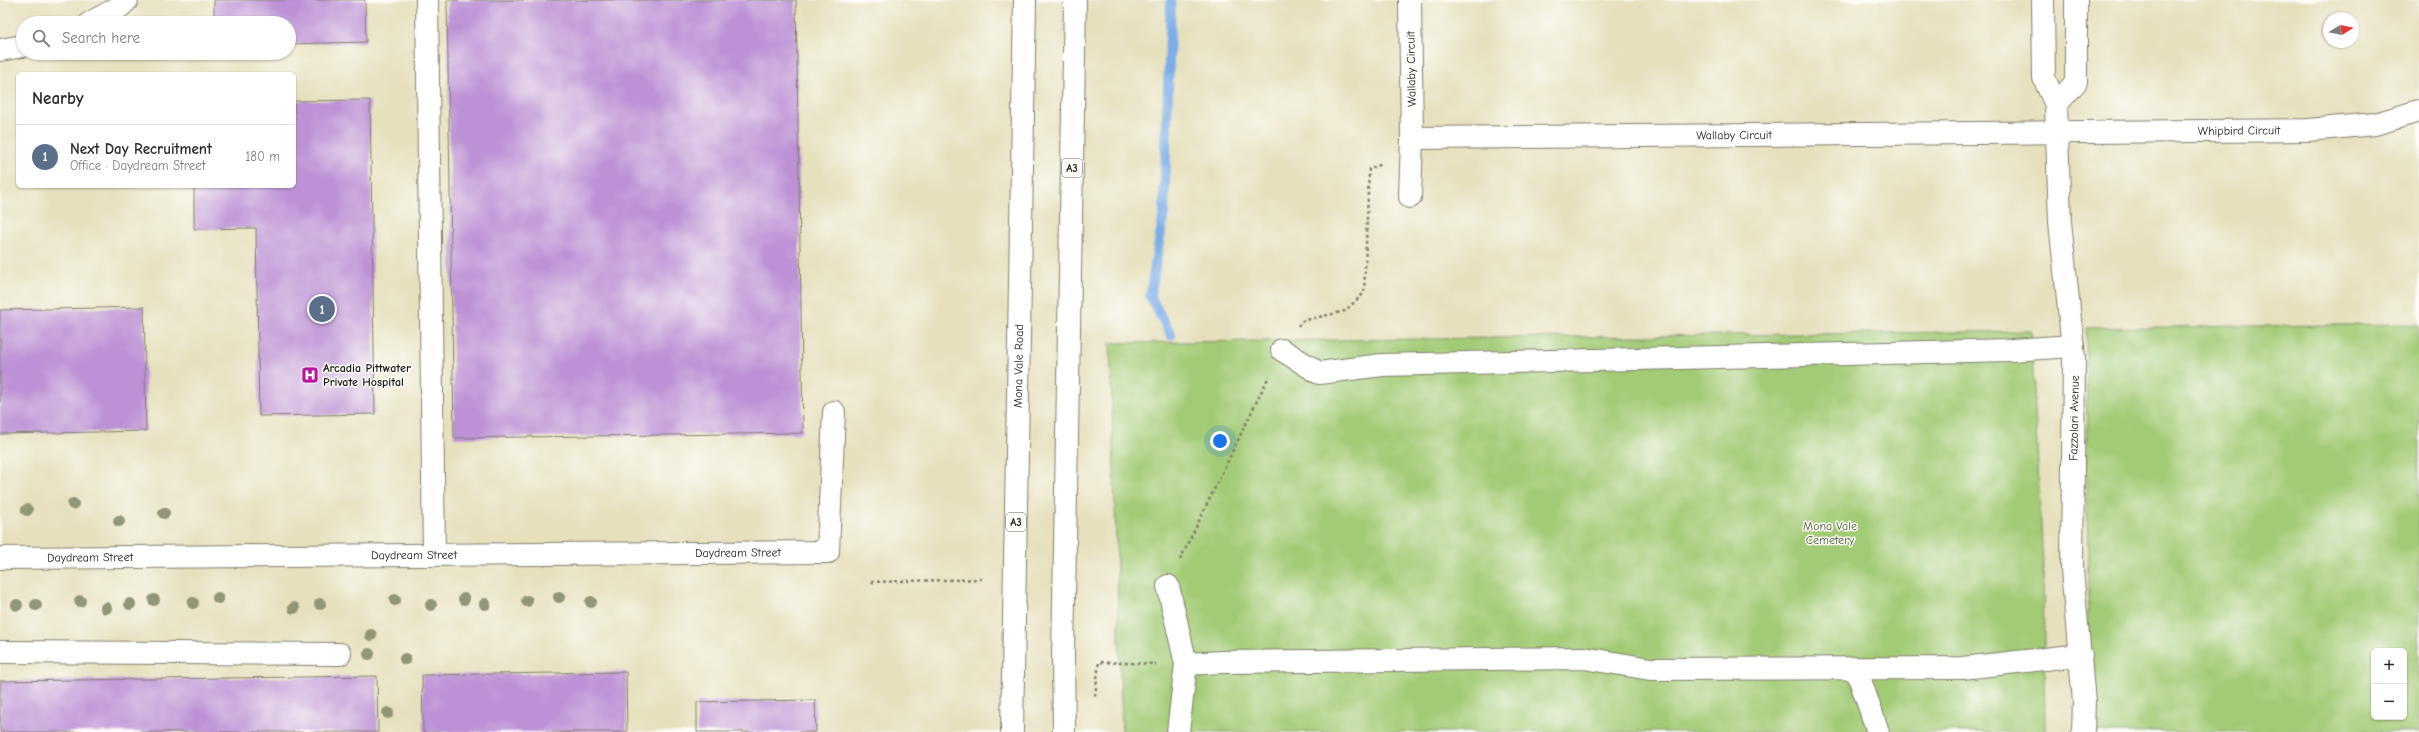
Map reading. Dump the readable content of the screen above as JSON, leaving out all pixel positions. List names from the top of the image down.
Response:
{
  "streets": {
    "main road": [
      "Wallaby Circuit",
      "Whipbird Circuit",
      "A3",
      "Mona Vale Road",
      "Fazzolari Avenue",
      "Daydream Street"
    ]
  },
  "crossings": [
    ["Wallaby Circuit", "Whipbird Circuit"],
    ["Wallaby Circuit", "Fazzolari Avenue"],
    ["Whipbird Circuit", "Fazzolari Avenue"]
  ],
  "parks": ["Mona Vale Cemetery"],
  "places": {
    "hospital": ["Arcadia Pittwater Private Hospital"]
  },
  "north": "right",
  "page": {
    "search": "Search here",
    "heading": "Nearby",
    "list": [
      {
        "mark": "1",
        "name": "Next Day Recruitment",
        "note": "Office · Daydream Street",
        "value": "180 m"
      }
    ],
    "pins": "1",
    "map_buttons": ["+", "−"]
  }
}
